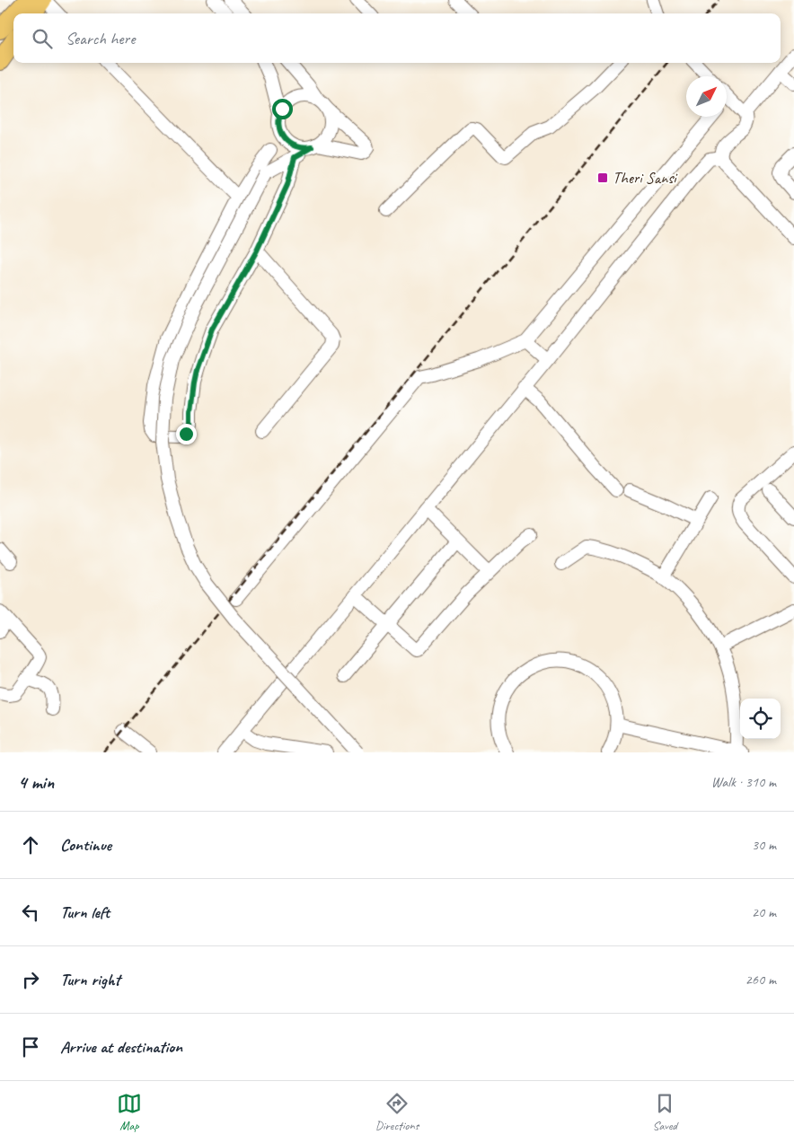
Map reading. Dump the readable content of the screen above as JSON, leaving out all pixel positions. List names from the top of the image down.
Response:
{
  "places": {
    "transit": ["Theri Sansi"]
  },
  "north": "top right",
  "page": {
    "search": "Search here",
    "heading": ["4 min", "Walk · 310 m"],
    "list": [
      ["Continue", "30 m"],
      ["Turn left", "20 m"],
      ["Turn right", "260 m"],
      "Arrive at destination"
    ],
    "nav": ["Map", "Directions", "Saved"]
  }
}
